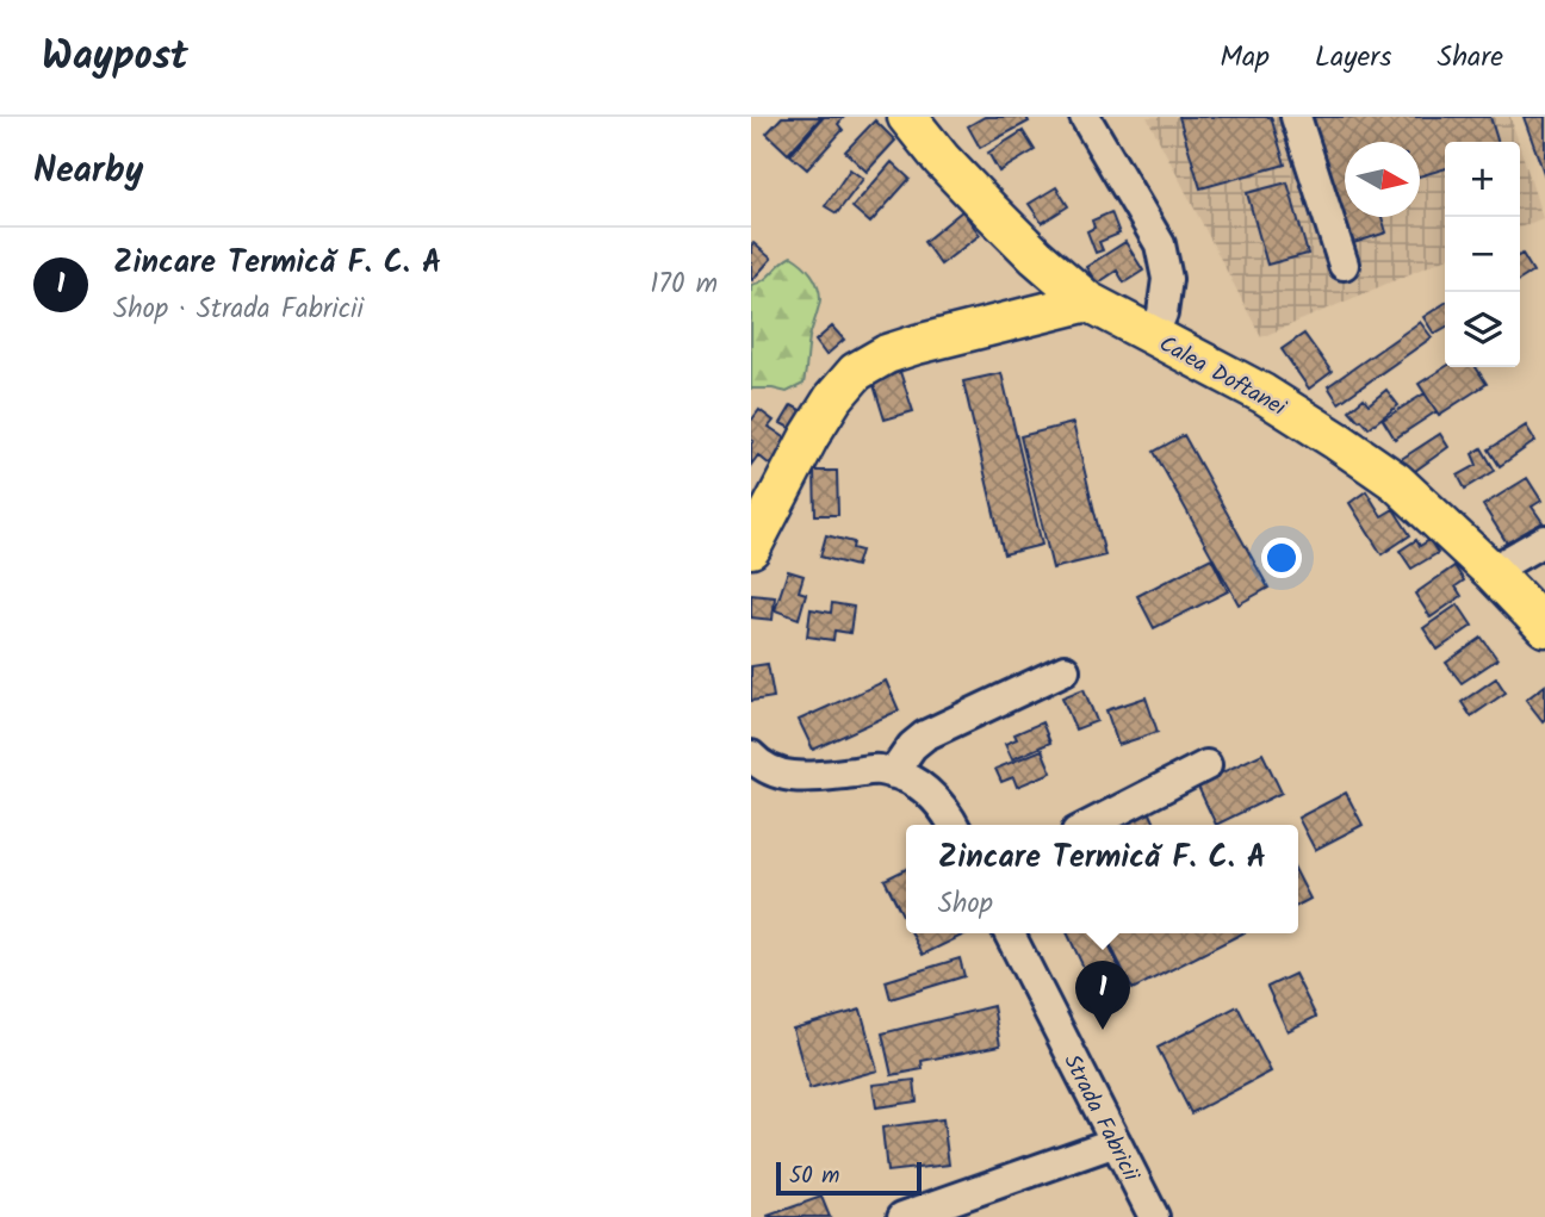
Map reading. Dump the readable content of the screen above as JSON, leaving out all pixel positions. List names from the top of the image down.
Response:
{
  "streets": {
    "main road": ["Calea Doftanei"],
    "street": ["Strada Fabricii"]
  },
  "scale_bar": "50 m",
  "north": "right",
  "page": {
    "header": "Waypost",
    "nav": ["Map", "Layers", "Share"],
    "heading": "Nearby",
    "map_buttons": ["+", "−"],
    "list": [
      {
        "mark": "1",
        "name": "Zincare Termică F. C. A",
        "note": "Shop · Strada Fabricii",
        "value": "170 m"
      }
    ],
    "popup": ["Zincare Termică F. C. A", "Shop"],
    "pins": "1",
    "scale": "50 m"
  }
}
